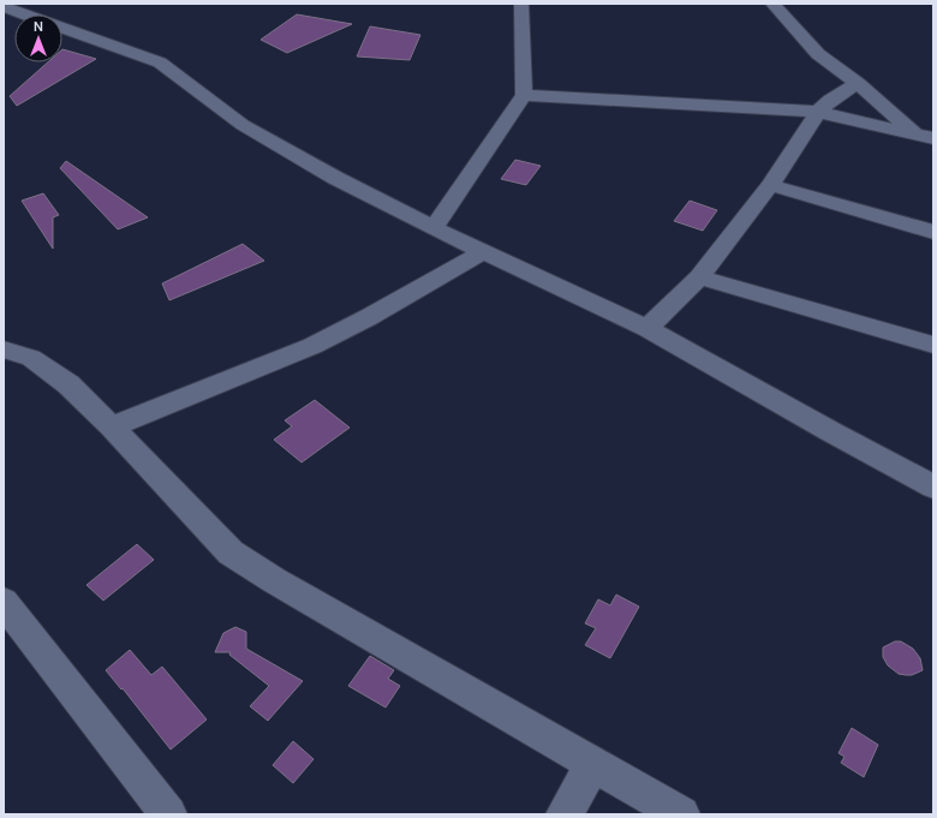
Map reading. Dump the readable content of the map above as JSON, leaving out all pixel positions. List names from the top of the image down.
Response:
{
  "north": "top"
}
